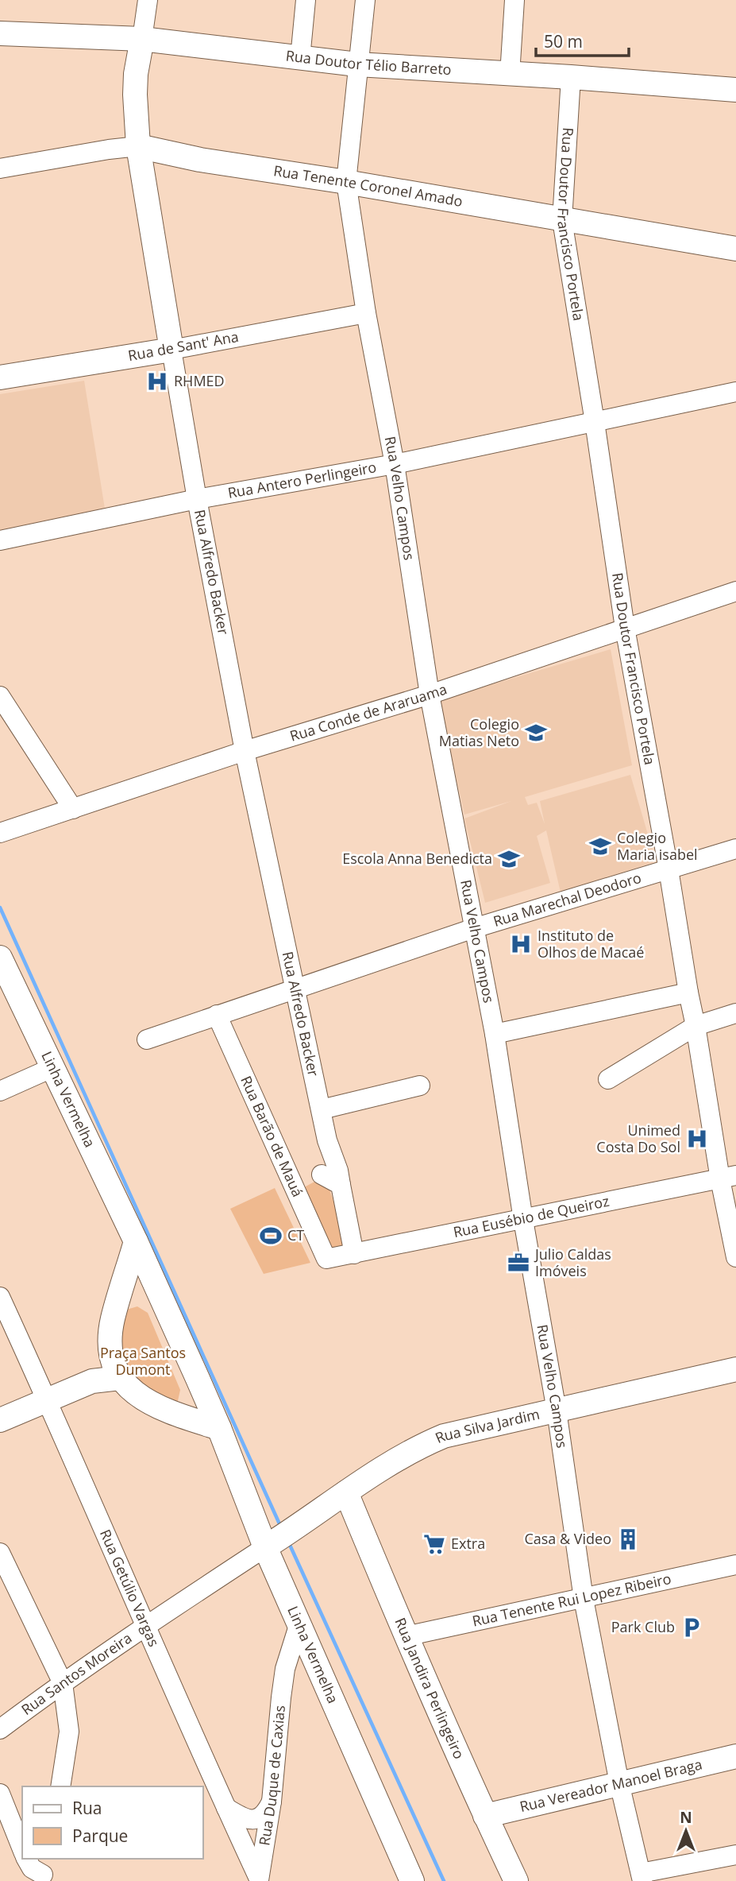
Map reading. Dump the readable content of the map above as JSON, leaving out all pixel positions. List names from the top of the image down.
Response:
{
  "streets": {
    "main road": [
      "Rua Doutor Télio Barreto",
      "Rua Tenente Coronel Amado",
      "Rua de Sant' Ana",
      "Rua Alfredo Backer",
      "Linha Vermelha",
      "Rua Silva Jardim",
      "Rua Jandira Perlingeiro",
      "Rua Vereador Manoel Braga"
    ],
    "street": [
      "Rua Doutor Francisco Portela",
      "Rua Antero Perlingeiro",
      "Rua Velho Campos",
      "Rua Conde de Araruama",
      "Rua Marechal Deodoro",
      "Rua Barão de Mauá",
      "Rua Eusébio de Queiroz",
      "Rua Getúlio Vargas",
      "Rua Tenente Rui Lopez Ribeiro",
      "Rua Santos Moreira",
      "Rua Duque de Caxias"
    ]
  },
  "crossings": [
    ["Rua Doutor Télio Barreto", "Rua Doutor Francisco Portela"],
    ["Rua Doutor Télio Barreto", "Rua Velho Campos"],
    ["Rua Doutor Télio Barreto", "Rua Alfredo Backer"],
    ["Rua Tenente Coronel Amado", "Rua Doutor Francisco Portela"],
    ["Rua Tenente Coronel Amado", "Rua Velho Campos"],
    ["Rua Tenente Coronel Amado", "Rua Alfredo Backer"],
    ["Rua Doutor Francisco Portela", "Rua Antero Perlingeiro"],
    ["Rua Doutor Francisco Portela", "Rua Conde de Araruama"],
    ["Rua Doutor Francisco Portela", "Rua Marechal Deodoro"],
    ["Rua Doutor Francisco Portela", "Rua Eusébio de Queiroz"],
    ["Rua de Sant' Ana", "Rua Velho Campos"],
    ["Rua de Sant' Ana", "Rua Alfredo Backer"],
    ["Rua Antero Perlingeiro", "Rua Velho Campos"],
    ["Rua Antero Perlingeiro", "Rua Alfredo Backer"],
    ["Rua Velho Campos", "Rua Conde de Araruama"],
    ["Rua Velho Campos", "Rua Marechal Deodoro"],
    ["Rua Velho Campos", "Rua Eusébio de Queiroz"],
    ["Rua Velho Campos", "Rua Silva Jardim"],
    ["Rua Velho Campos", "Rua Tenente Rui Lopez Ribeiro"],
    ["Rua Velho Campos", "Rua Vereador Manoel Braga"],
    ["Rua Alfredo Backer", "Rua Conde de Araruama"],
    ["Rua Alfredo Backer", "Rua Marechal Deodoro"],
    ["Rua Alfredo Backer", "Rua Eusébio de Queiroz"],
    ["Rua Marechal Deodoro", "Rua Barão de Mauá"],
    ["Linha Vermelha", "Rua Silva Jardim"],
    ["Linha Vermelha", "Rua Santos Moreira"],
    ["Linha Vermelha", "Rua Duque de Caxias"],
    ["Rua Barão de Mauá", "Rua Eusébio de Queiroz"],
    ["Rua Silva Jardim", "Rua Santos Moreira"],
    ["Rua Silva Jardim", "Rua Jandira Perlingeiro"],
    ["Rua Getúlio Vargas", "Rua Santos Moreira"],
    ["Rua Getúlio Vargas", "Rua Duque de Caxias"],
    ["Rua Tenente Rui Lopez Ribeiro", "Rua Jandira Perlingeiro"],
    ["Rua Jandira Perlingeiro", "Rua Vereador Manoel Braga"]
  ],
  "parks": ["Praça Santos Dumont"],
  "places": {
    "hospital": ["RHMED", "Instituto de Olhos de Macaé", "Unimed Costa Do Sol"],
    "school or university": ["Colegio Matias Neto", "Colegio Maria isabel", "Escola Anna Benedicta"],
    "sports": ["CT"],
    "office": ["Julio Caldas Imóveis"],
    "building": ["Casa & Video"],
    "supermarket": ["Extra"],
    "parking": ["Park Club"]
  },
  "legend": ["Rua", "Parque"],
  "scale_bar": "50 m",
  "north": "top"
}
